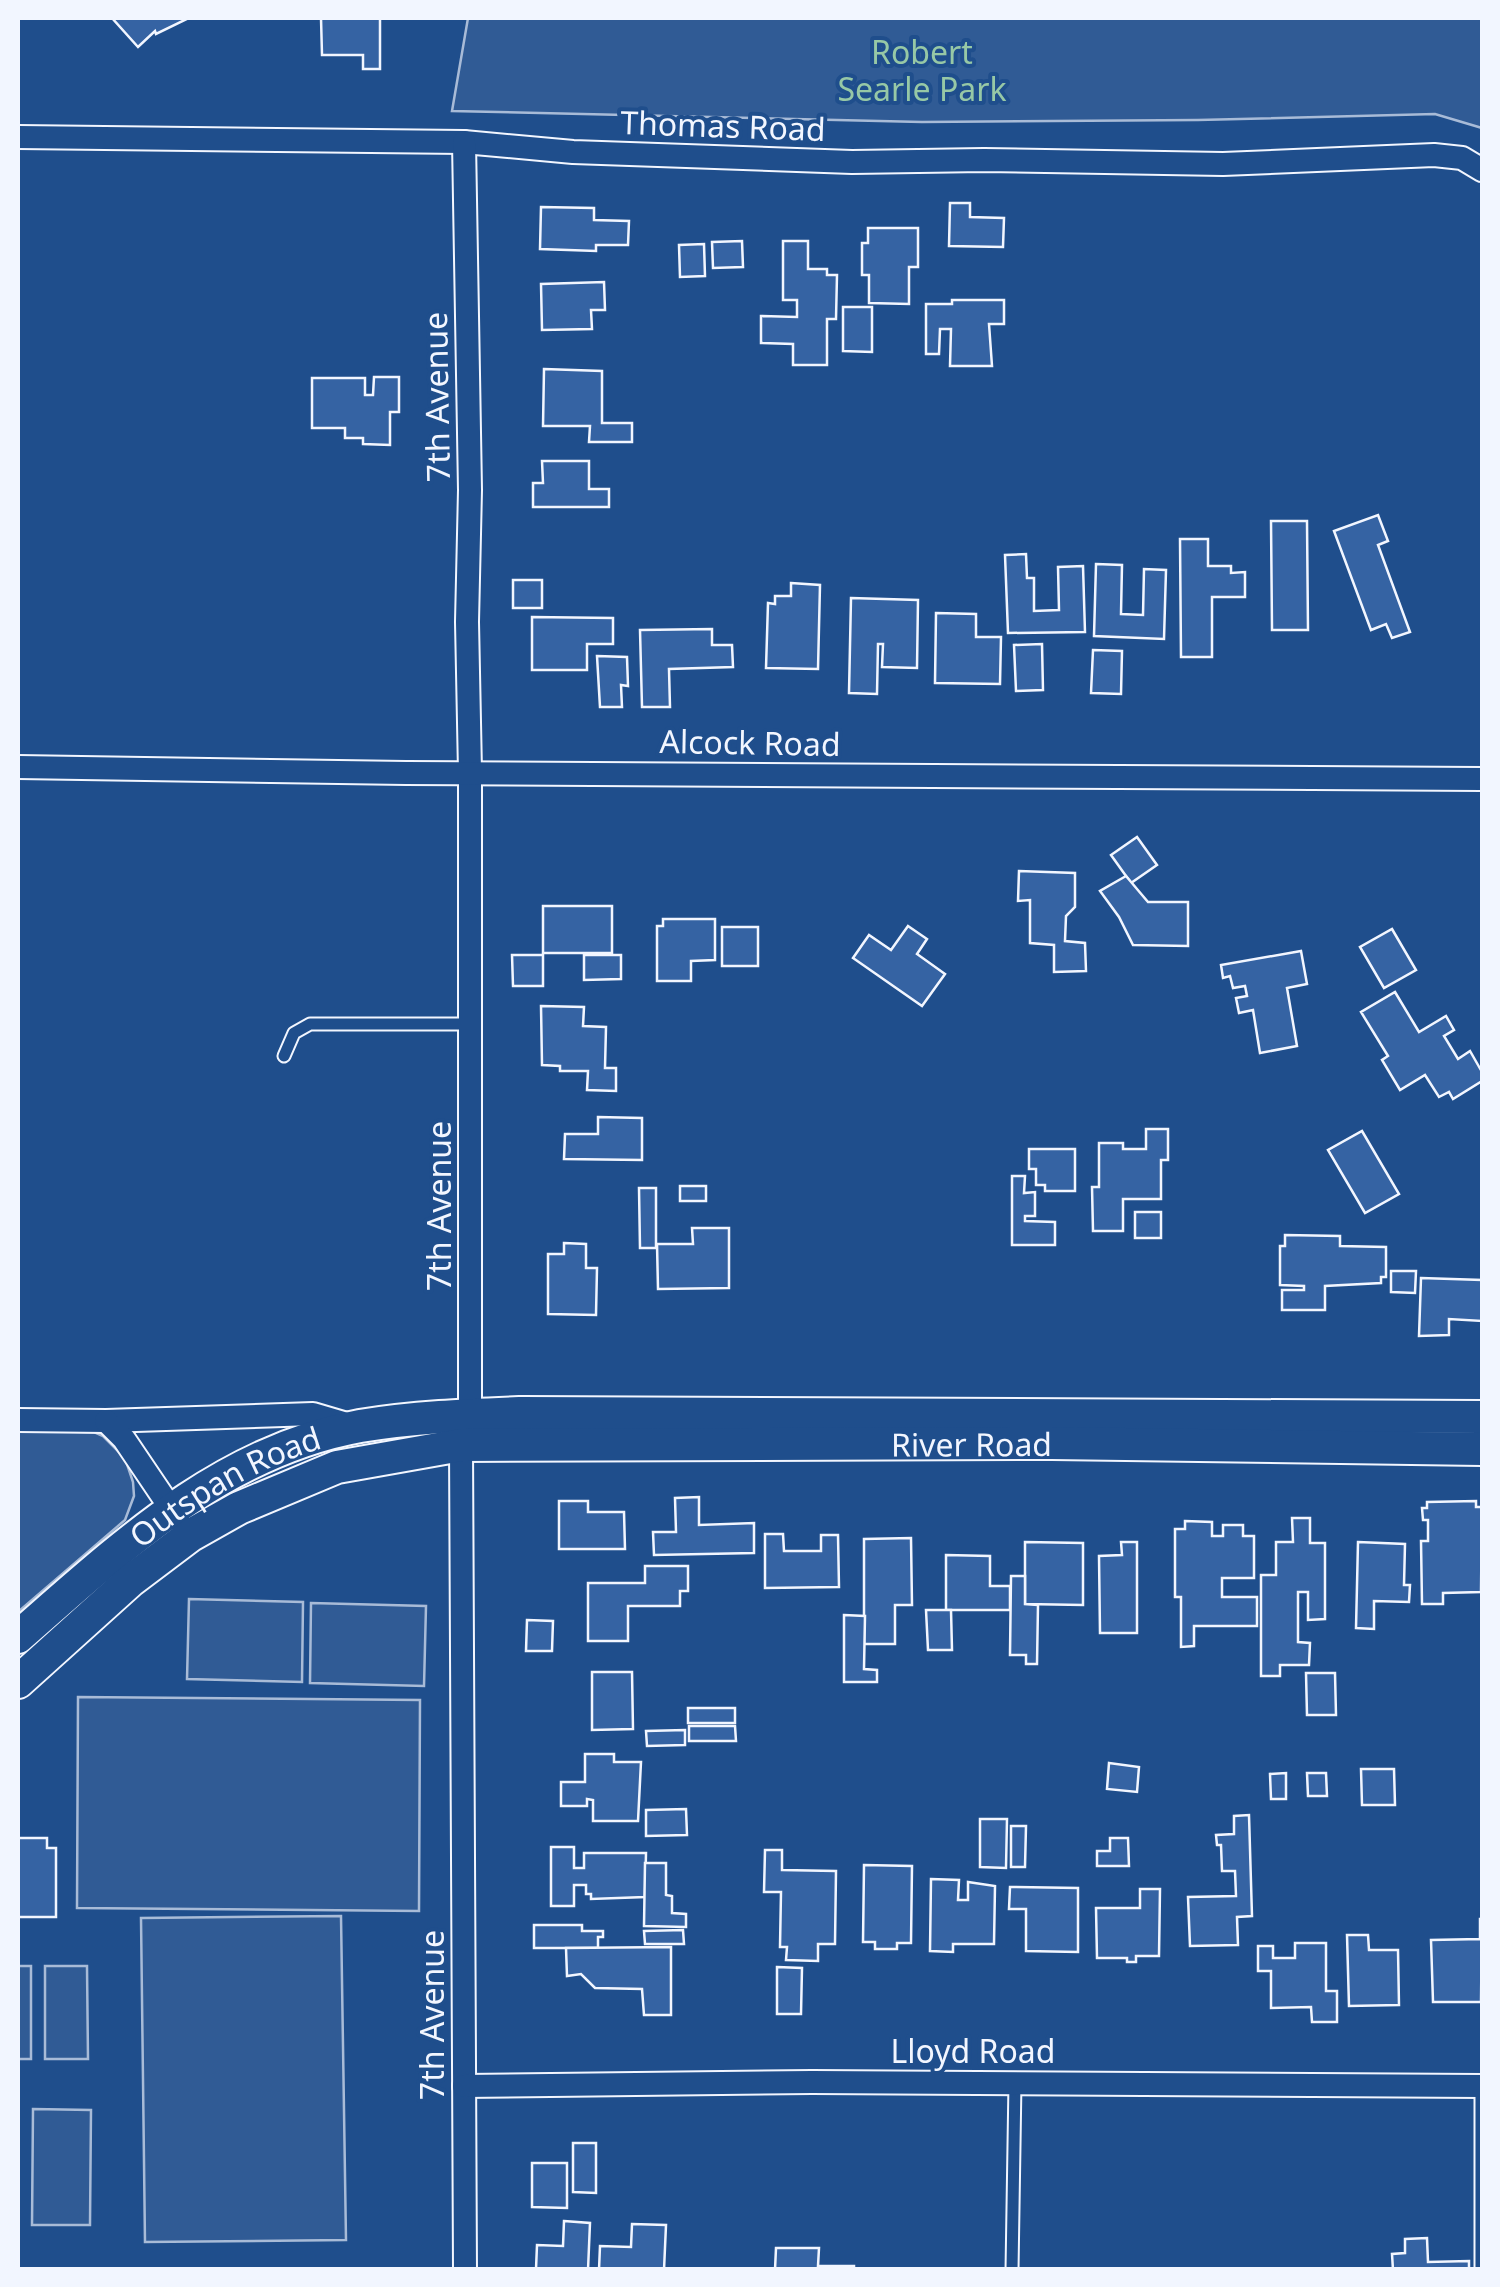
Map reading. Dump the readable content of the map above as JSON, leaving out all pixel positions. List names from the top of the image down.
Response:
{
  "streets": {
    "main road": ["River Road", "Outspan Road"],
    "street": [
      "Thomas Road",
      "7th Avenue",
      "Alcock Road",
      "Lloyd Road"
    ]
  },
  "crossings": [
    ["Thomas Road", "7th Avenue"],
    ["7th Avenue", "Alcock Road"],
    ["7th Avenue", "River Road"],
    ["7th Avenue", "Outspan Road"],
    ["7th Avenue", "Lloyd Road"],
    ["River Road", "Outspan Road"]
  ],
  "parks": ["Robert Searle Park"]
}
